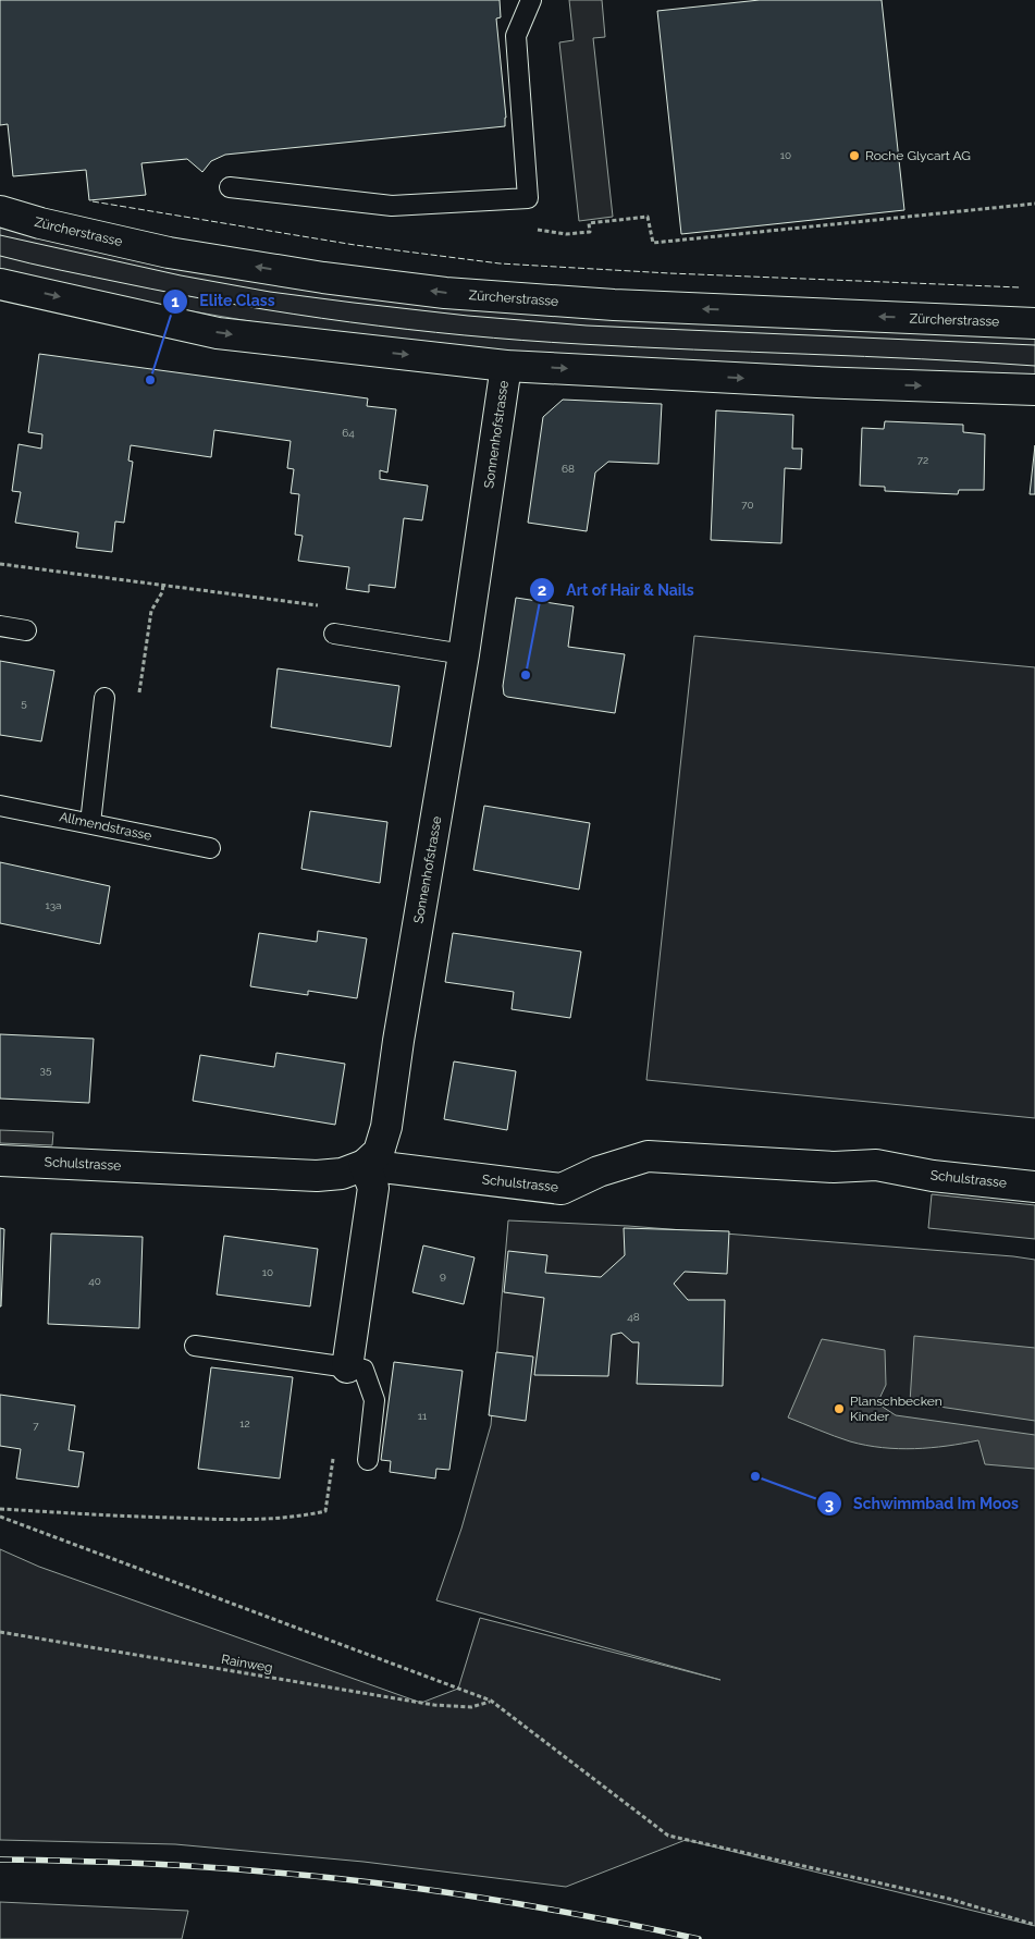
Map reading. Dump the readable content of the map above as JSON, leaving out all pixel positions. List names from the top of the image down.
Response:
{
  "streets": {
    "main road": ["Zürcherstrasse", "Sonnenhofstrasse", "Schulstrasse"],
    "lane": ["Allmendstrasse"],
    "path": ["Rainweg"]
  },
  "crossings": [
    ["Sonnenhofstrasse", "Schulstrasse"]
  ],
  "places": [
    "Roche Glycart AG",
    "Elite Class",
    "Art of Hair & Nails",
    "Planschbecken Kinder",
    "Schwimmbad Im Moos"
  ],
  "house_numbers": [
    "10",
    "64",
    "72",
    "68",
    "70",
    "5",
    "13a",
    "35",
    "10",
    "9",
    "40",
    "48",
    "11",
    "12",
    "7"
  ]
}
